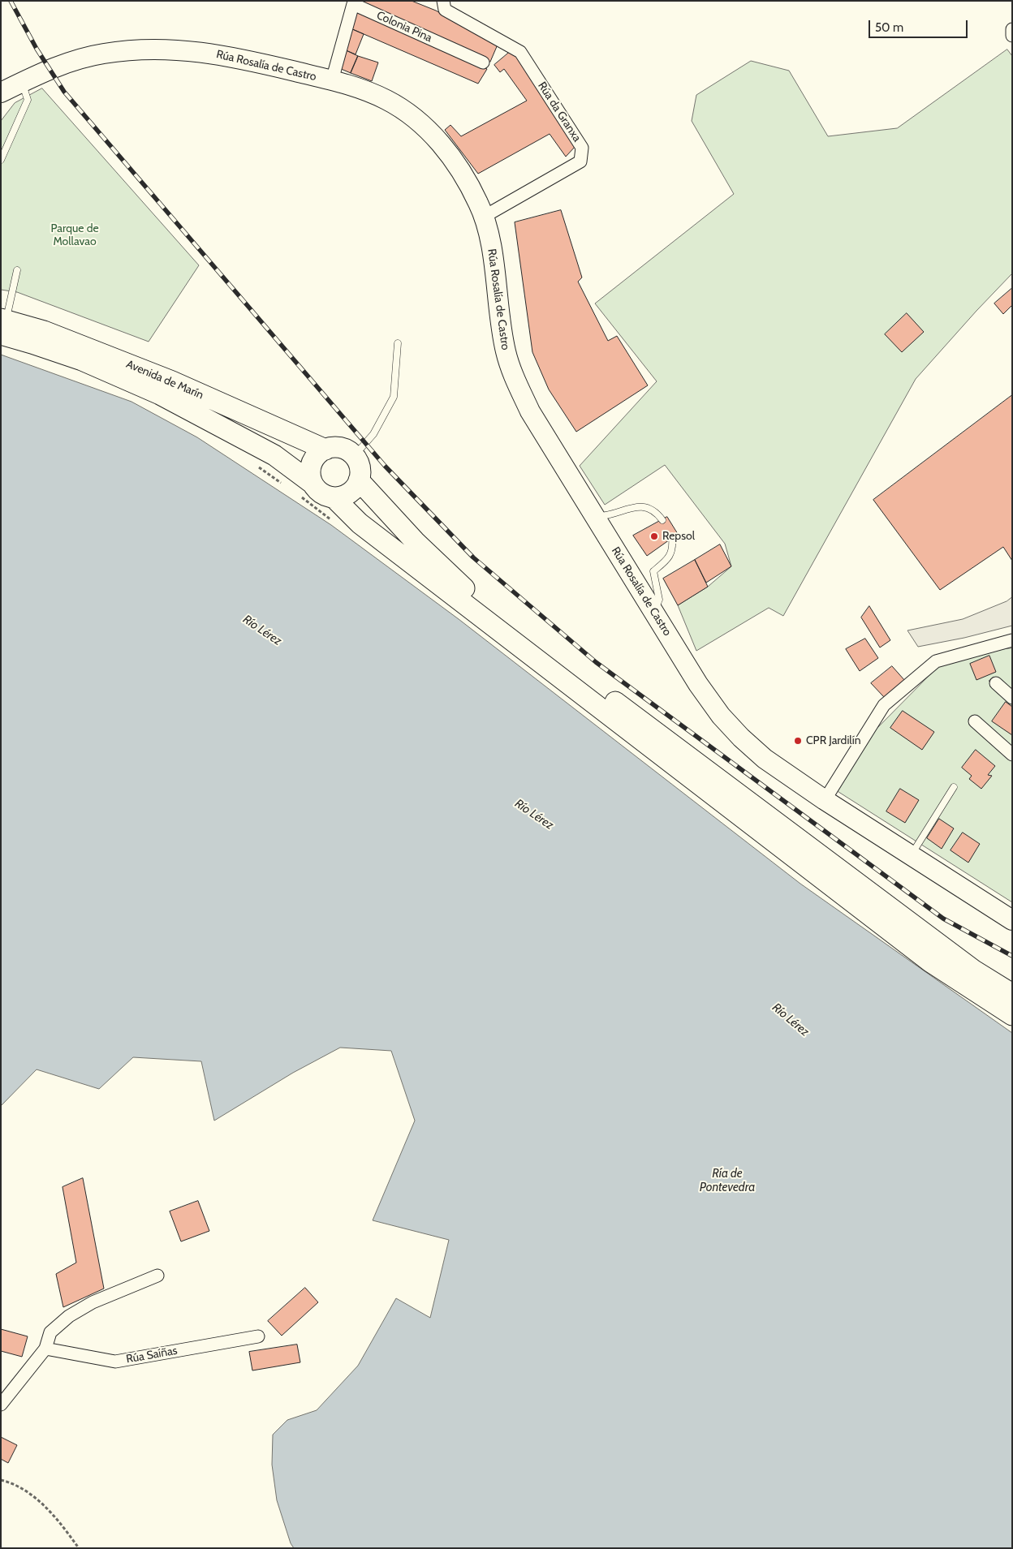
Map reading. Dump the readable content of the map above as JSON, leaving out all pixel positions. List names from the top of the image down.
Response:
{
  "streets": {
    "highway": ["Avenida de Marín"],
    "main road": ["Rúa Rosalía de Castro"],
    "street": ["Colonia Pina", "Rúa da Granxa", "Rúa Saíñas"]
  },
  "crossings": [
    ["Colonia Pina", "Rúa Rosalía de Castro"],
    ["Rúa Rosalía de Castro", "Rúa da Granxa"]
  ],
  "water": ["Río Lérez", "Ría de Pontevedra"],
  "parks": ["Parque de Mollavao"],
  "places": ["Repsol", "CPR Jardilín"],
  "scale_bar": "50 m"
}
